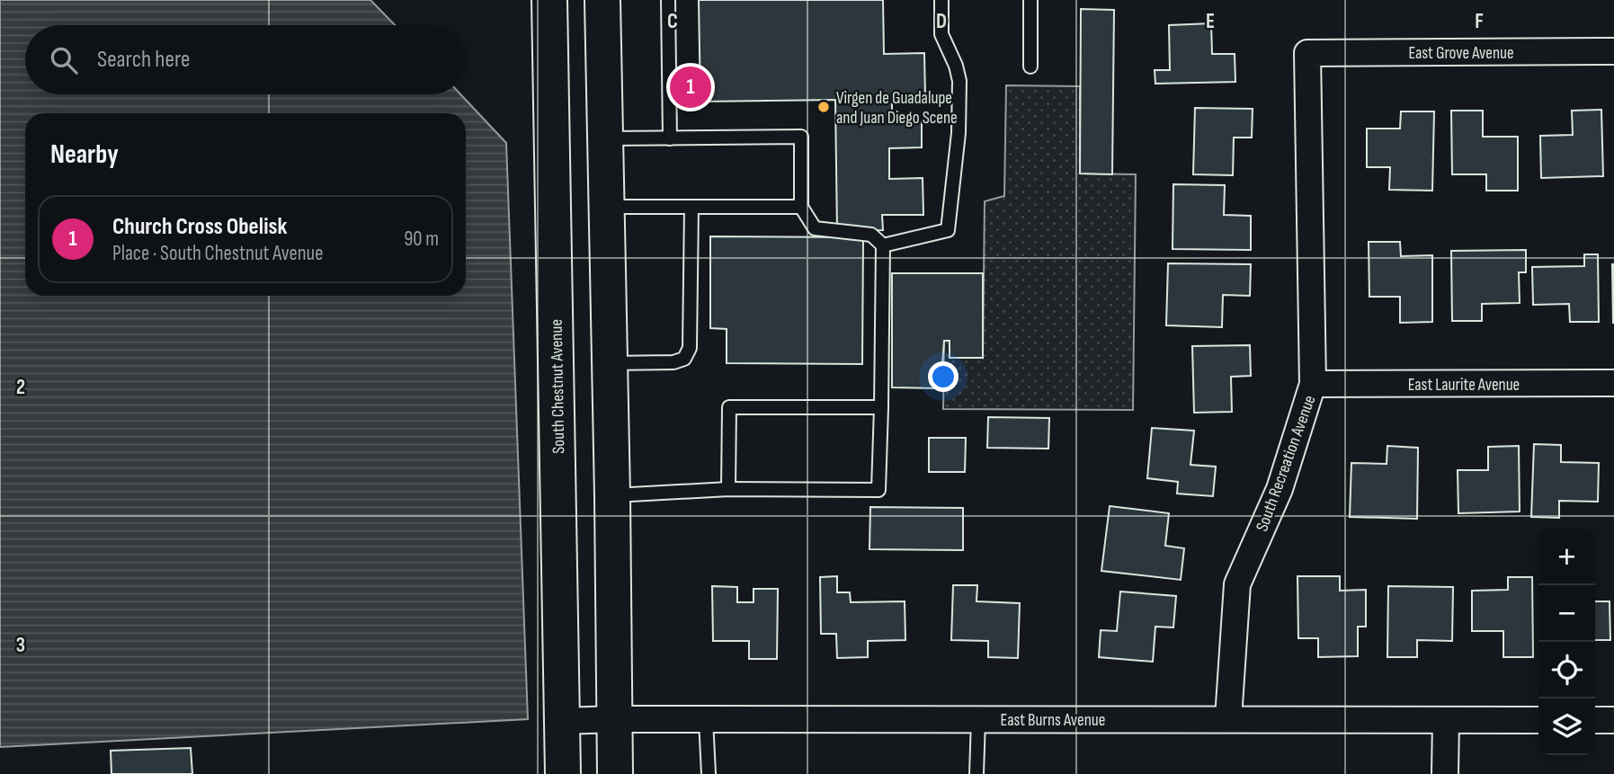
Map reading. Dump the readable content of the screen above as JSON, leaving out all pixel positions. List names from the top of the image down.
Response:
{
  "streets": {
    "main road": ["South Chestnut Avenue"],
    "street": [
      "East Grove Avenue",
      "East Laurite Avenue",
      "South Recreation Avenue",
      "East Burns Avenue"
    ]
  },
  "crossings": [
    ["East Grove Avenue", "South Recreation Avenue"],
    ["East Laurite Avenue", "South Recreation Avenue"],
    ["South Chestnut Avenue", "East Burns Avenue"],
    ["South Recreation Avenue", "East Burns Avenue"]
  ],
  "places": ["Virgen de Guadalupe and Juan Diego Scene"],
  "page": {
    "search": "Search here",
    "pins": "1",
    "heading": "Nearby",
    "list": [
      {
        "mark": "1",
        "name": "Church Cross Obelisk",
        "note": "Place · South Chestnut Avenue",
        "value": "90 m"
      }
    ],
    "map_buttons": ["+", "−"]
  },
  "grid": {
    "columns": [
      "C",
      "D",
      "E",
      "F"
    ],
    "rows": ["2", "3"]
  }
}
